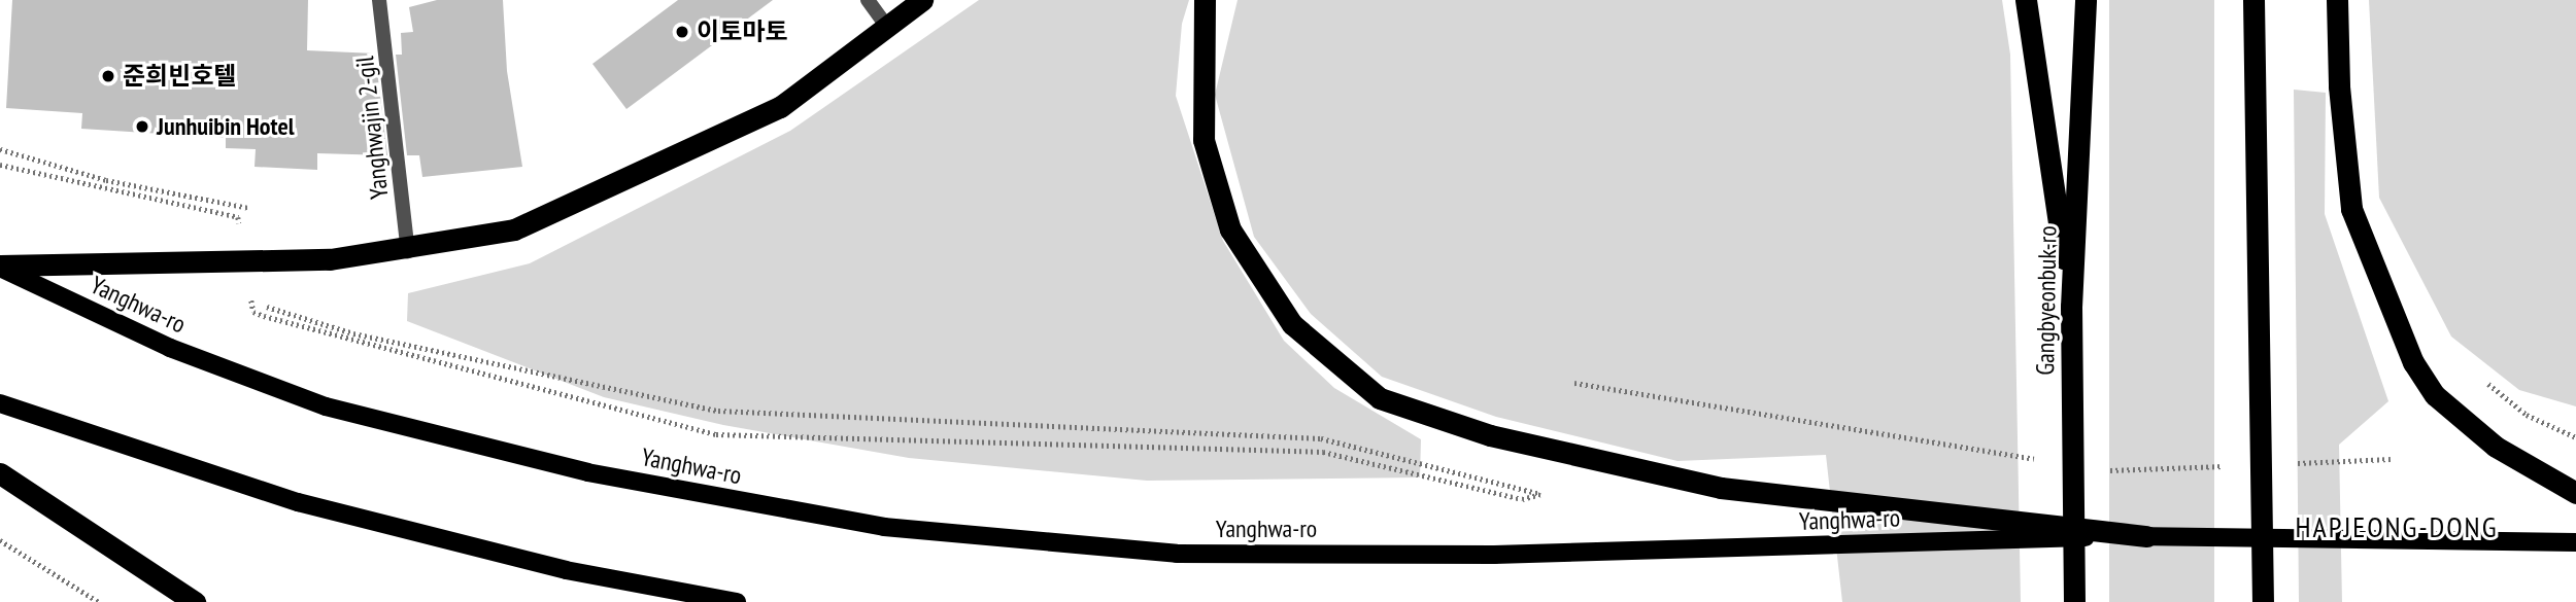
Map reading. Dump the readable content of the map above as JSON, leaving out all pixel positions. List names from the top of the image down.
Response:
{
  "streets": {
    "highway": ["Gangbyeonbuk-ro"],
    "main road": ["Yanghwa-ro"],
    "lane": ["Yanghwajin 2-gil"]
  },
  "districts": ["HAPJEONG-DONG"],
  "places": ["이토마토", "준희빈호텔", "Junhuibin Hotel"]
}
